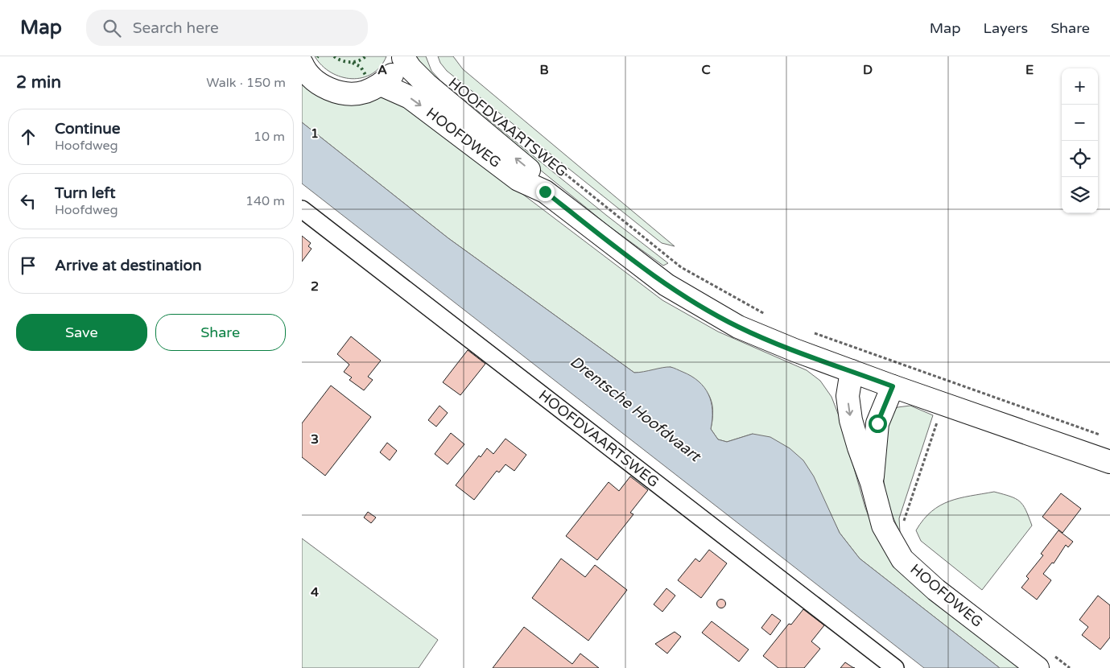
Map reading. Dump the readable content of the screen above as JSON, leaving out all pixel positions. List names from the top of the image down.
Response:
{
  "streets": {
    "main road": ["HOOFDWEG"],
    "street": ["HOOFDVAARTSWEG"]
  },
  "water": ["Drentsche Hoofdvaart"],
  "page": {
    "header": "Map",
    "search": "Search here",
    "nav": ["Map", "Layers", "Share"],
    "heading": ["2 min", "Walk · 150 m"],
    "map_buttons": ["+", "−"],
    "list": [
      ["Continue", "Hoofdweg", "10 m"],
      ["Turn left", "Hoofdweg", "140 m"],
      "Arrive at destination"
    ],
    "buttons": ["Save", "Share"]
  },
  "grid": {
    "columns": [
      "A",
      "B",
      "C",
      "D",
      "E"
    ],
    "rows": [
      "1",
      "2",
      "3",
      "4"
    ]
  }
}
